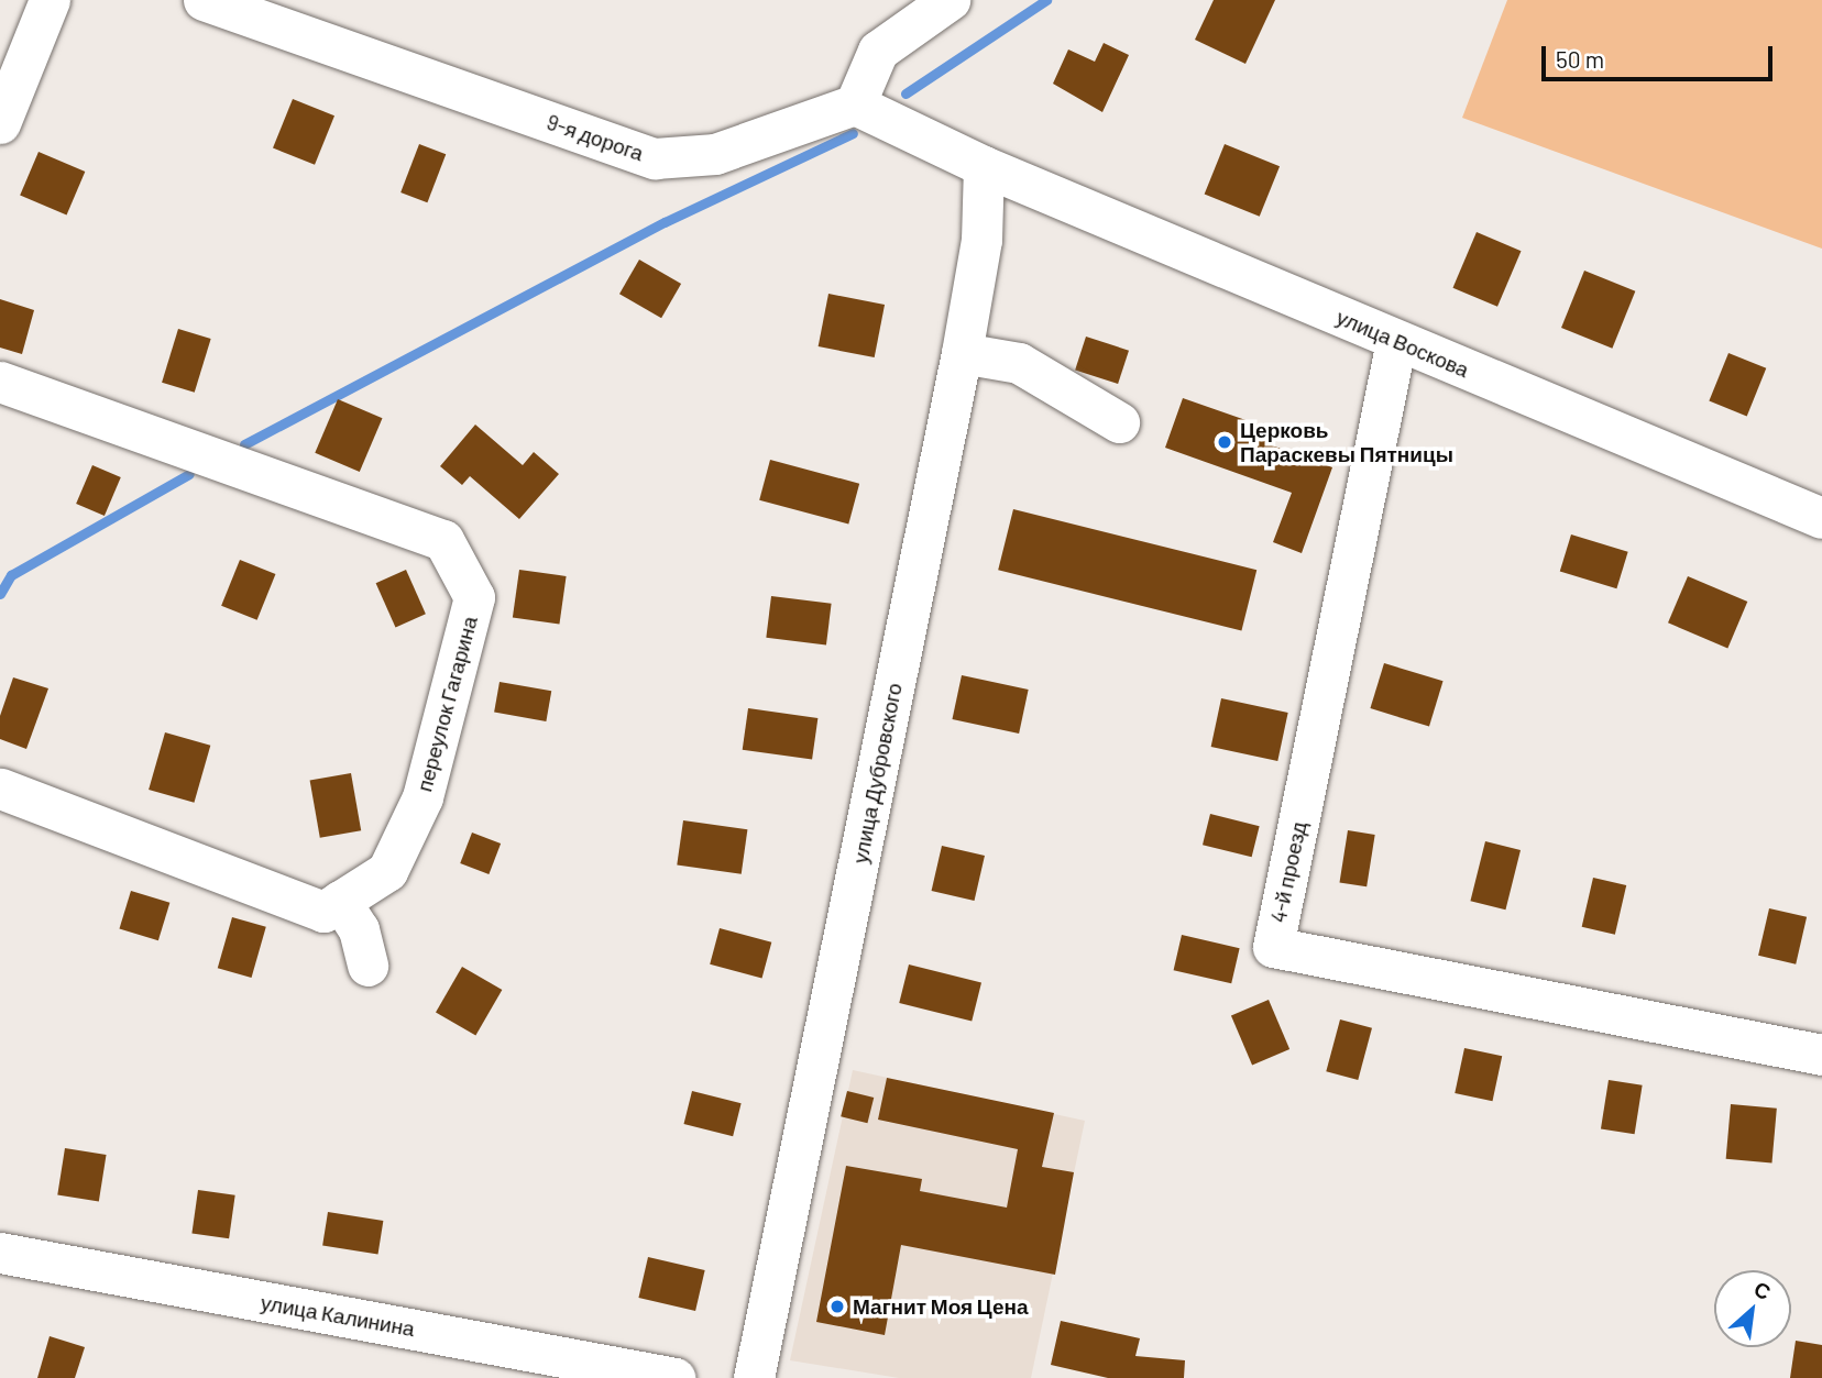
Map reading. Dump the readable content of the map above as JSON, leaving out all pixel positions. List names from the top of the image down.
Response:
{
  "streets": {
    "street": [
      "9-я дорога",
      "улица Воскова",
      "переулок Гагарина",
      "улица Дубровского",
      "4-й проезд",
      "улица Калинина"
    ]
  },
  "crossings": [
    ["улица Воскова", "улица Дубровского"],
    ["улица Воскова", "4-й проезд"]
  ],
  "places": ["Церковь Параскевы Пятницы", "Магнит Моя Цена"],
  "scale_bar": "50 m",
  "north": "top right"
}
